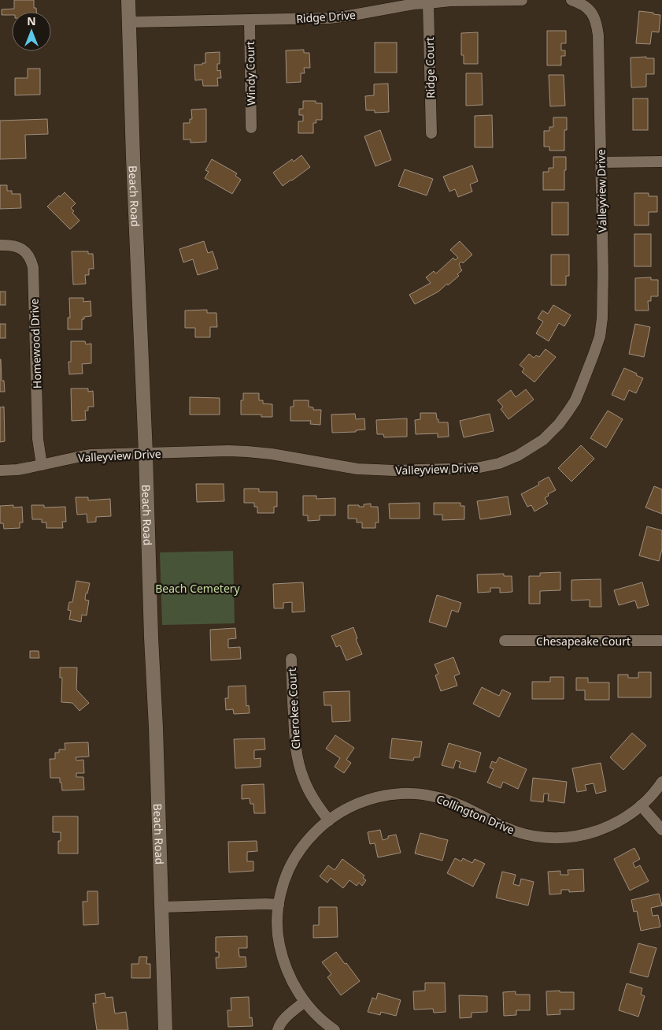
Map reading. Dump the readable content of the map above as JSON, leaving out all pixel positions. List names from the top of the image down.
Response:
{
  "streets": {
    "street": [
      "Ridge Drive",
      "Ridge Court",
      "Windy Court",
      "Valleyview Drive",
      "Beach Road",
      "Homewood Drive",
      "Chesapeake Court",
      "Cherokee Court",
      "Collington Drive"
    ]
  },
  "crossings": [
    ["Ridge Drive", "Ridge Court"],
    ["Ridge Drive", "Windy Court"],
    ["Ridge Drive", "Beach Road"],
    ["Valleyview Drive", "Beach Road"],
    ["Valleyview Drive", "Homewood Drive"],
    ["Cherokee Court", "Collington Drive"]
  ],
  "parks": ["Beach Cemetery"],
  "north": "top"
}
